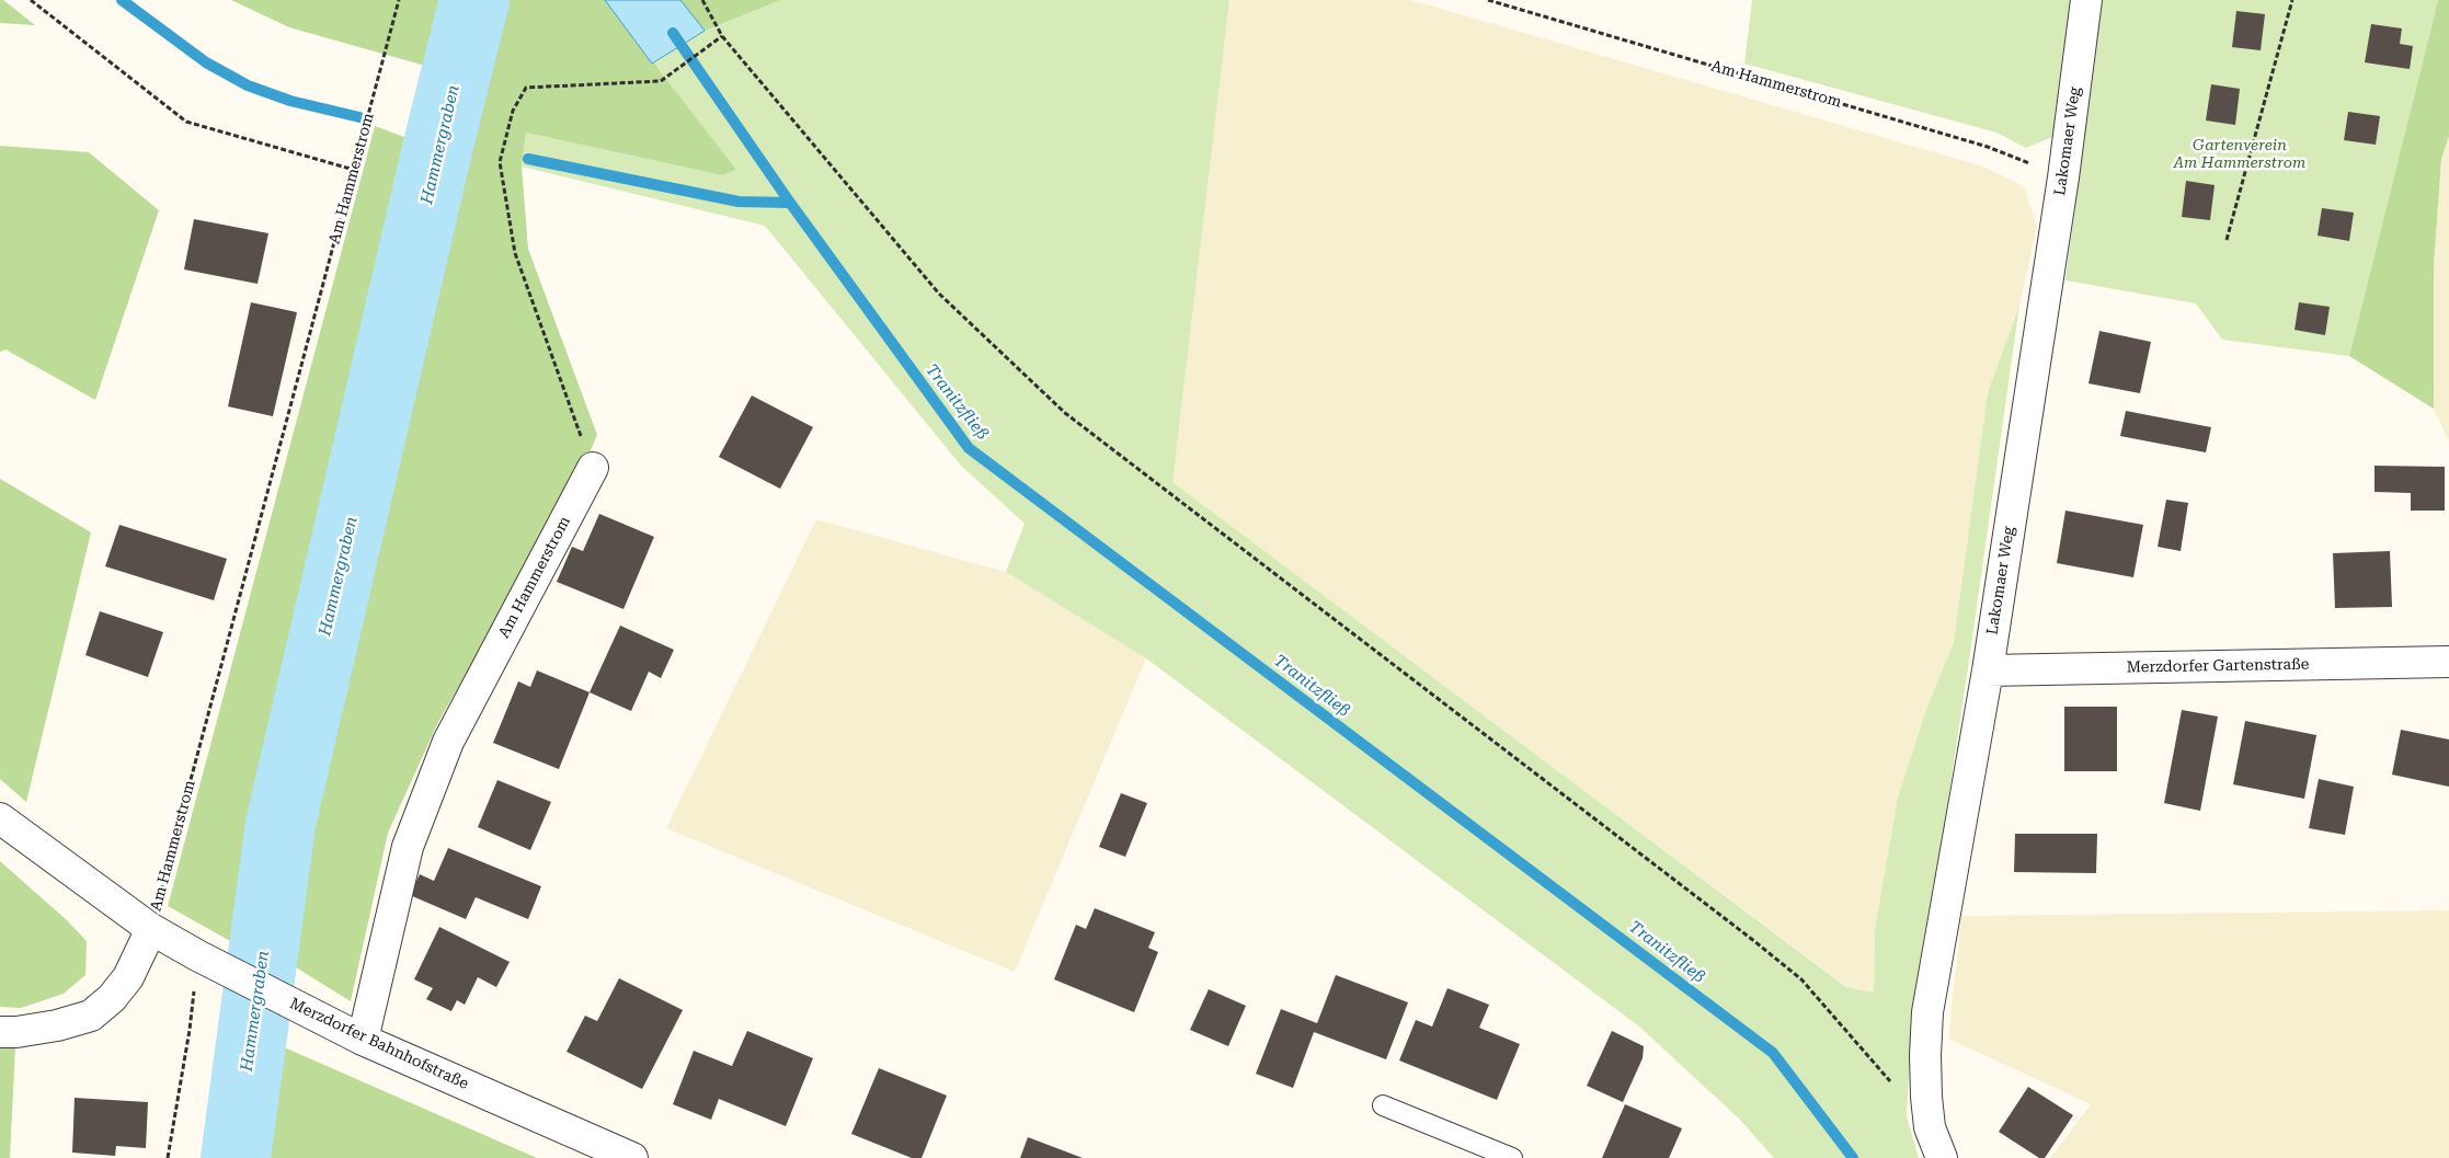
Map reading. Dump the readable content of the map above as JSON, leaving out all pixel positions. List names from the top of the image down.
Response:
{
  "streets": {
    "street": [
      "Am Hammerstrom",
      "Lakomaer Weg",
      "Merzdorfer Gartenstraße",
      "Merzdorfer Bahnhofstraße"
    ]
  },
  "crossings": [
    ["Am Hammerstrom", "Lakomaer Weg"],
    ["Am Hammerstrom", "Merzdorfer Bahnhofstraße"],
    ["Lakomaer Weg", "Merzdorfer Gartenstraße"]
  ],
  "water": ["Hammergraben", "Tranitzfließ"],
  "parks": ["Gartenverein Am Hammerstrom"]
}
